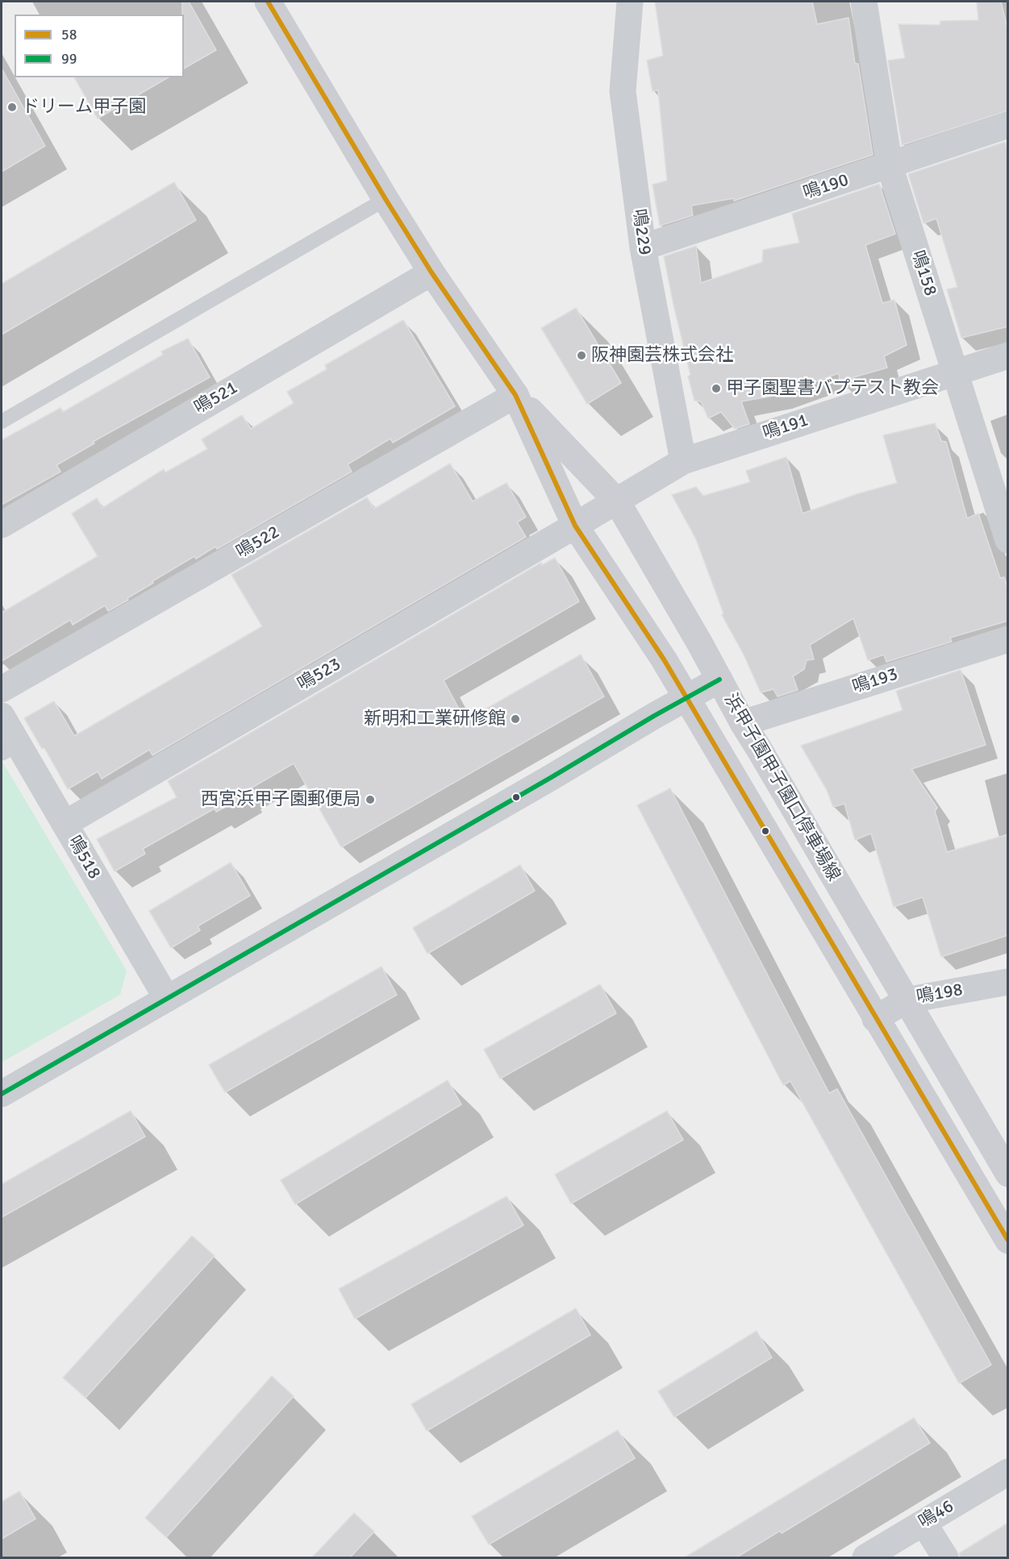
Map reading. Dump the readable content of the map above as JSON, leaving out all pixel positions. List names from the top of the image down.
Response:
{
  "streets": {
    "main road": ["浜甲子園甲子園口停車場線"],
    "street": [
      "鳴190",
      "鳴229",
      "鳴158",
      "鳴521",
      "鳴191",
      "鳴522",
      "鳴523",
      "鳴193",
      "鳴518",
      "鳴198",
      "鳴46"
    ]
  },
  "crossings": [
    ["鳴190", "鳴229"],
    ["鳴190", "鳴158"],
    ["鳴229", "鳴191"],
    ["鳴158", "鳴191"],
    ["鳴521", "浜甲子園甲子園口停車場線"],
    ["鳴191", "鳴523"],
    ["鳴191", "浜甲子園甲子園口停車場線"],
    ["鳴522", "浜甲子園甲子園口停車場線"],
    ["鳴523", "浜甲子園甲子園口停車場線"],
    ["鳴523", "鳴518"],
    ["鳴193", "浜甲子園甲子園口停車場線"],
    ["浜甲子園甲子園口停車場線", "鳴198"]
  ],
  "places": [
    "ドリーム甲子園",
    "阪神園芸株式会社",
    "甲子園聖書バプテスト教会",
    "新明和工業研修館",
    "西宮浜甲子園郵便局"
  ],
  "lines": ["transit line 58", "transit line 99"],
  "legend": ["58", "99"]
}
